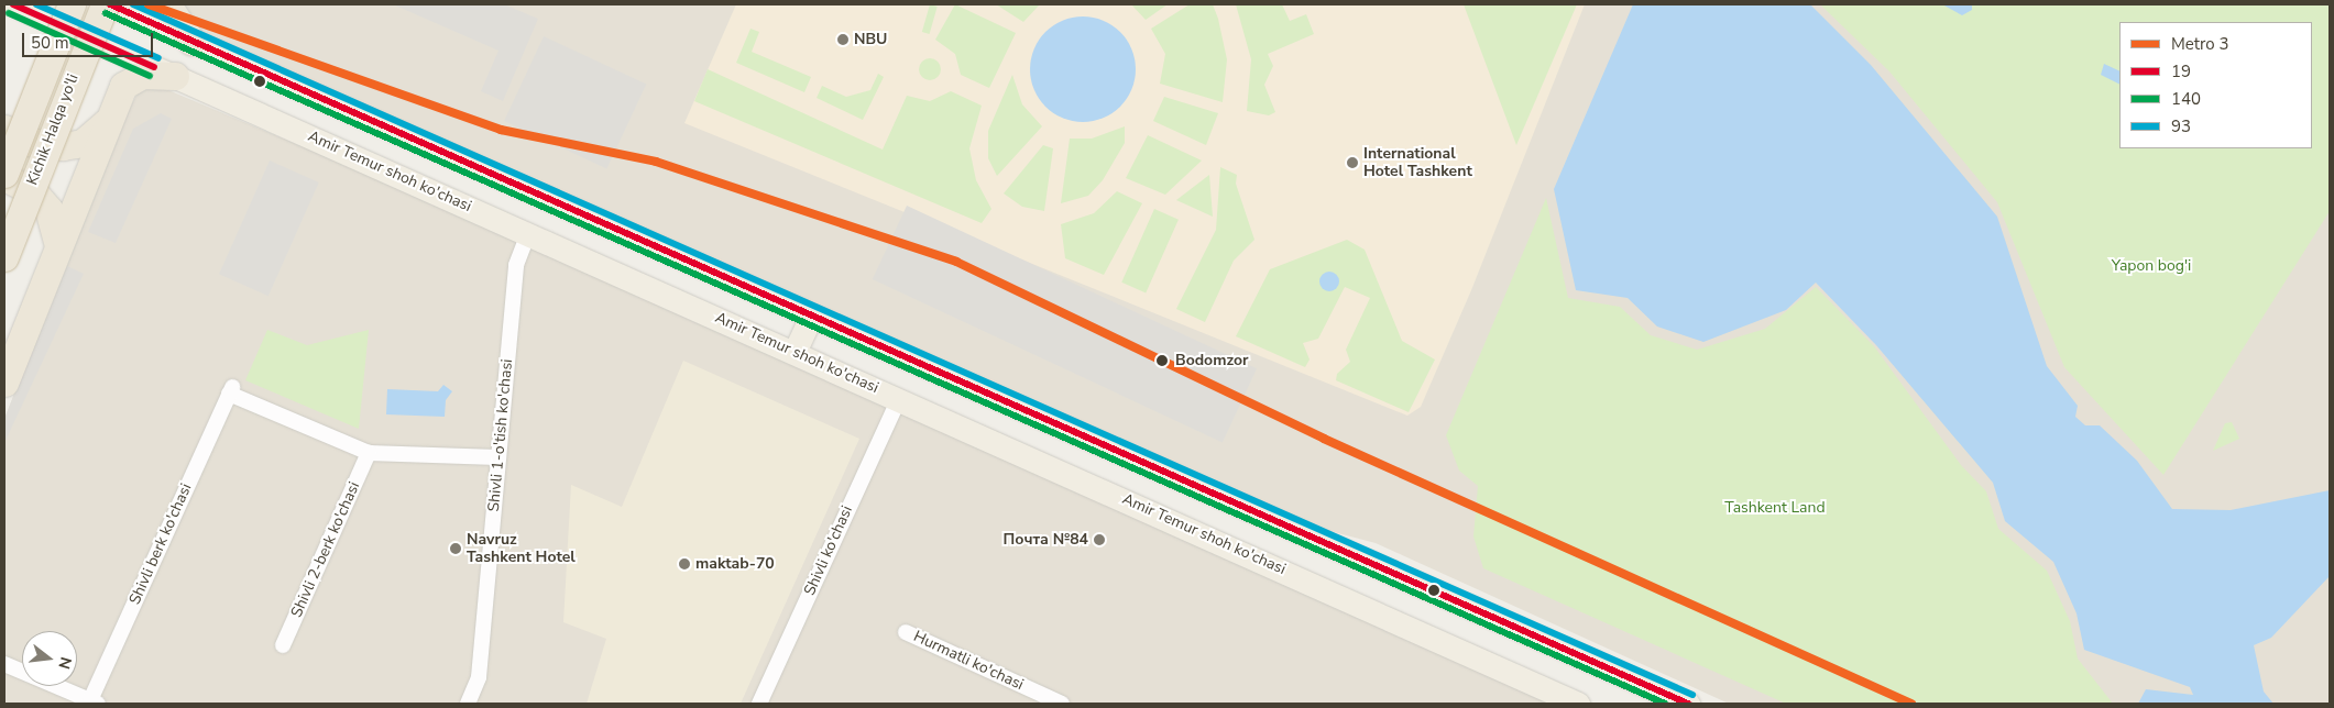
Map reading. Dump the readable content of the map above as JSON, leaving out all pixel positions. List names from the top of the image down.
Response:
{
  "streets": {
    "highway": ["Kichik Halqa yo'li"],
    "main road": ["Amir Temur shoh ko'chasi"],
    "street": [
      "Shivli 1-o'tish ko'chasi",
      "Shivli berk ko'chasi",
      "Shivli 2-berk ko'chasi",
      "Shivli ko'chasi",
      "Hurmatli ko'chasi"
    ]
  },
  "crossings": [
    ["Amir Temur shoh ko'chasi", "Shivli 1-o'tish ko'chasi"],
    ["Amir Temur shoh ko'chasi", "Shivli ko'chasi"],
    ["Shivli berk ko'chasi", "Shivli 2-berk ko'chasi"]
  ],
  "parks": ["Yapon bog'i", "Tashkent Land"],
  "places": [
    "NBU",
    "International Hotel Tashkent",
    "Bodomzor",
    "Почта №84",
    "Navruz Tashkent Hotel",
    "maktab-70"
  ],
  "lines": [
    "metro line 3",
    "transit line 19",
    "transit line 93",
    "transit line 140"
  ],
  "legend": [
    "Metro 3",
    "19",
    "140",
    "93"
  ],
  "scale_bar": "50 m",
  "north": "right"
}
